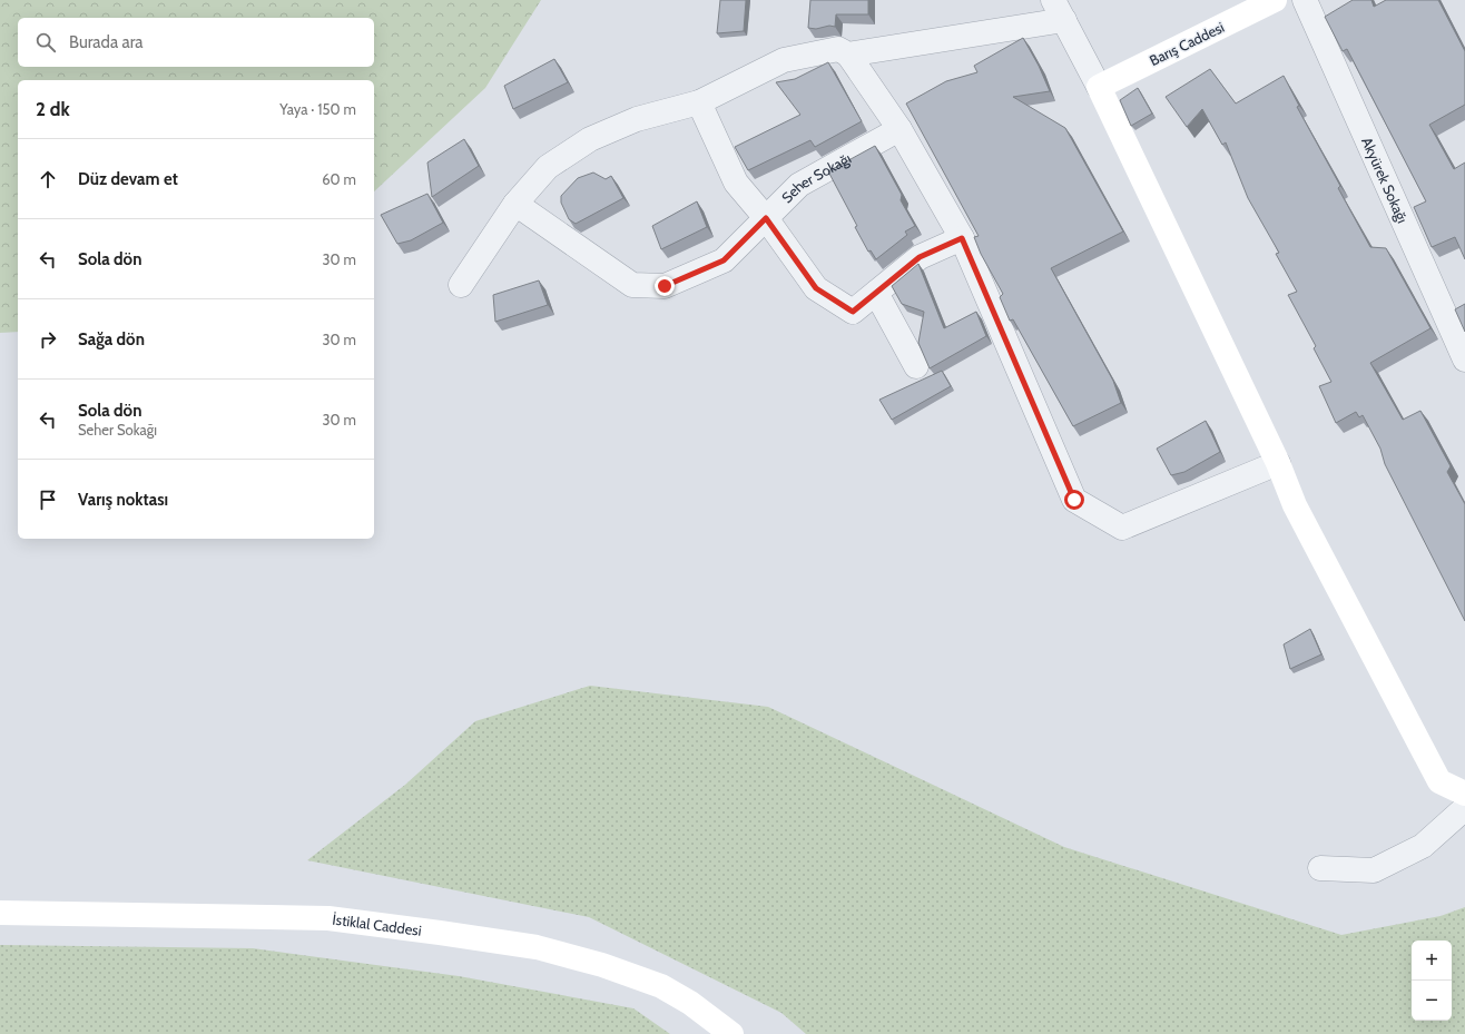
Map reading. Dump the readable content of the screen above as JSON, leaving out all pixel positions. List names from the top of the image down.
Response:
{
  "streets": {
    "street": [
      "Barış Caddesi",
      "Seher Sokağı",
      "Akyürek Sokağı",
      "İstiklal Caddesi"
    ]
  },
  "page": {
    "search": "Burada ara",
    "heading": ["2 dk", "Yaya · 150 m"],
    "list": [
      ["Düz devam et", "60 m"],
      ["Sola dön", "30 m"],
      ["Sağa dön", "30 m"],
      ["Sola dön", "Seher Sokağı", "30 m"],
      "Varış noktası"
    ],
    "map_buttons": ["+", "−"]
  }
}
